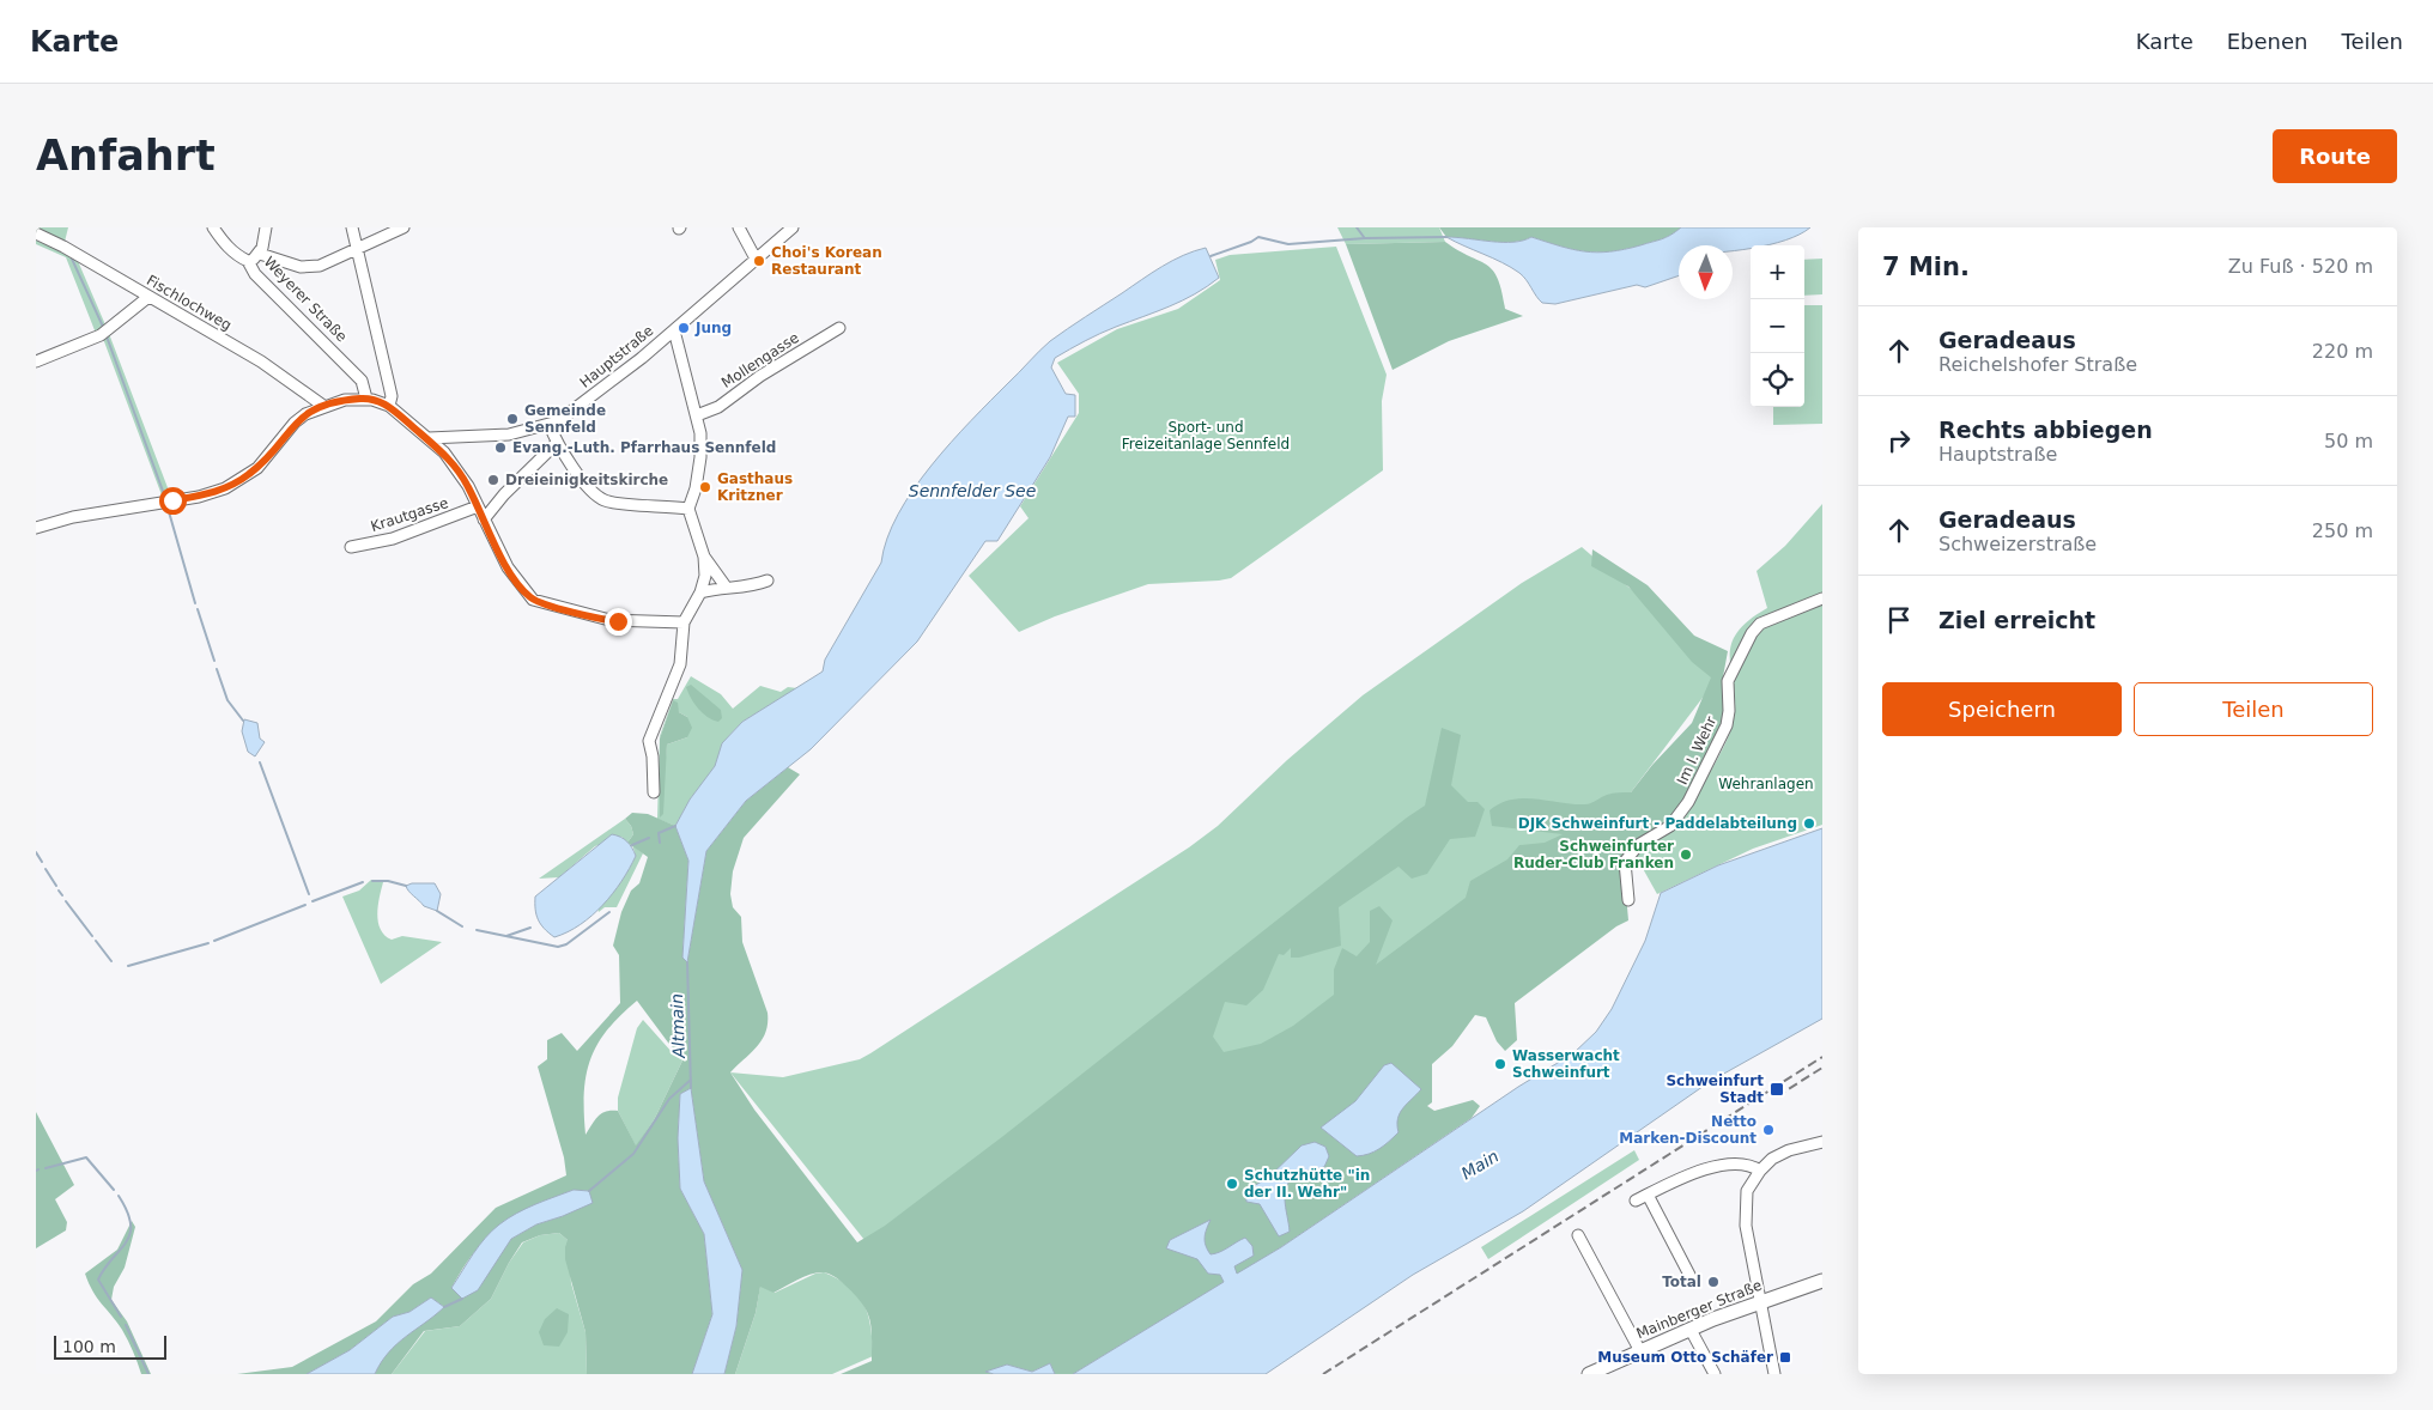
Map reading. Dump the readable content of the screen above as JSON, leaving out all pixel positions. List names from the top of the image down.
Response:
{
  "streets": {
    "main road": ["Mainberger Straße"],
    "street": [
      "Weyerer Straße",
      "Fischlochweg",
      "Hauptstraße",
      "Mollengasse",
      "Krautgasse",
      "Im I. Wehr"
    ]
  },
  "water": ["Sennfelder See", "Altmain", "Main"],
  "parks": ["Sport- und Freizeitanlage Sennfeld", "Wehranlagen"],
  "places": {
    "other": [
      "Choi's Korean Restaurant",
      "Jung",
      "Gemeinde Sennfeld",
      "Evang.-Luth. Pfarrhaus Sennfeld",
      "Dreieinigkeitskirche",
      "Gasthaus Kritzner",
      "DJK Schweinfurt - Paddelabteilung",
      "Schweinfurter Ruder-Club Franken",
      "Wasserwacht Schweinfurt",
      "Netto Marken-Discount",
      "Schutzhütte \"in der II. Wehr\"",
      "Total"
    ],
    "transit": ["Schweinfurt Stadt", "Museum Otto Schäfer"]
  },
  "scale_bar": "100 m",
  "north": "bottom",
  "page": {
    "header": "Karte",
    "nav": ["Karte", "Ebenen", "Teilen"],
    "buttons": [
      "Route",
      ["Speichern", "Teilen"]
    ],
    "title": "Anfahrt",
    "heading": ["7 Min.", "Zu Fuß · 520 m"],
    "map_buttons": ["+", "−"],
    "list": [
      ["Geradeaus", "Reichelshofer Straße", "220 m"],
      ["Rechts abbiegen", "Hauptstraße", "50 m"],
      ["Geradeaus", "Schweizerstraße", "250 m"],
      "Ziel erreicht"
    ],
    "scale": "100 m"
  }
}
